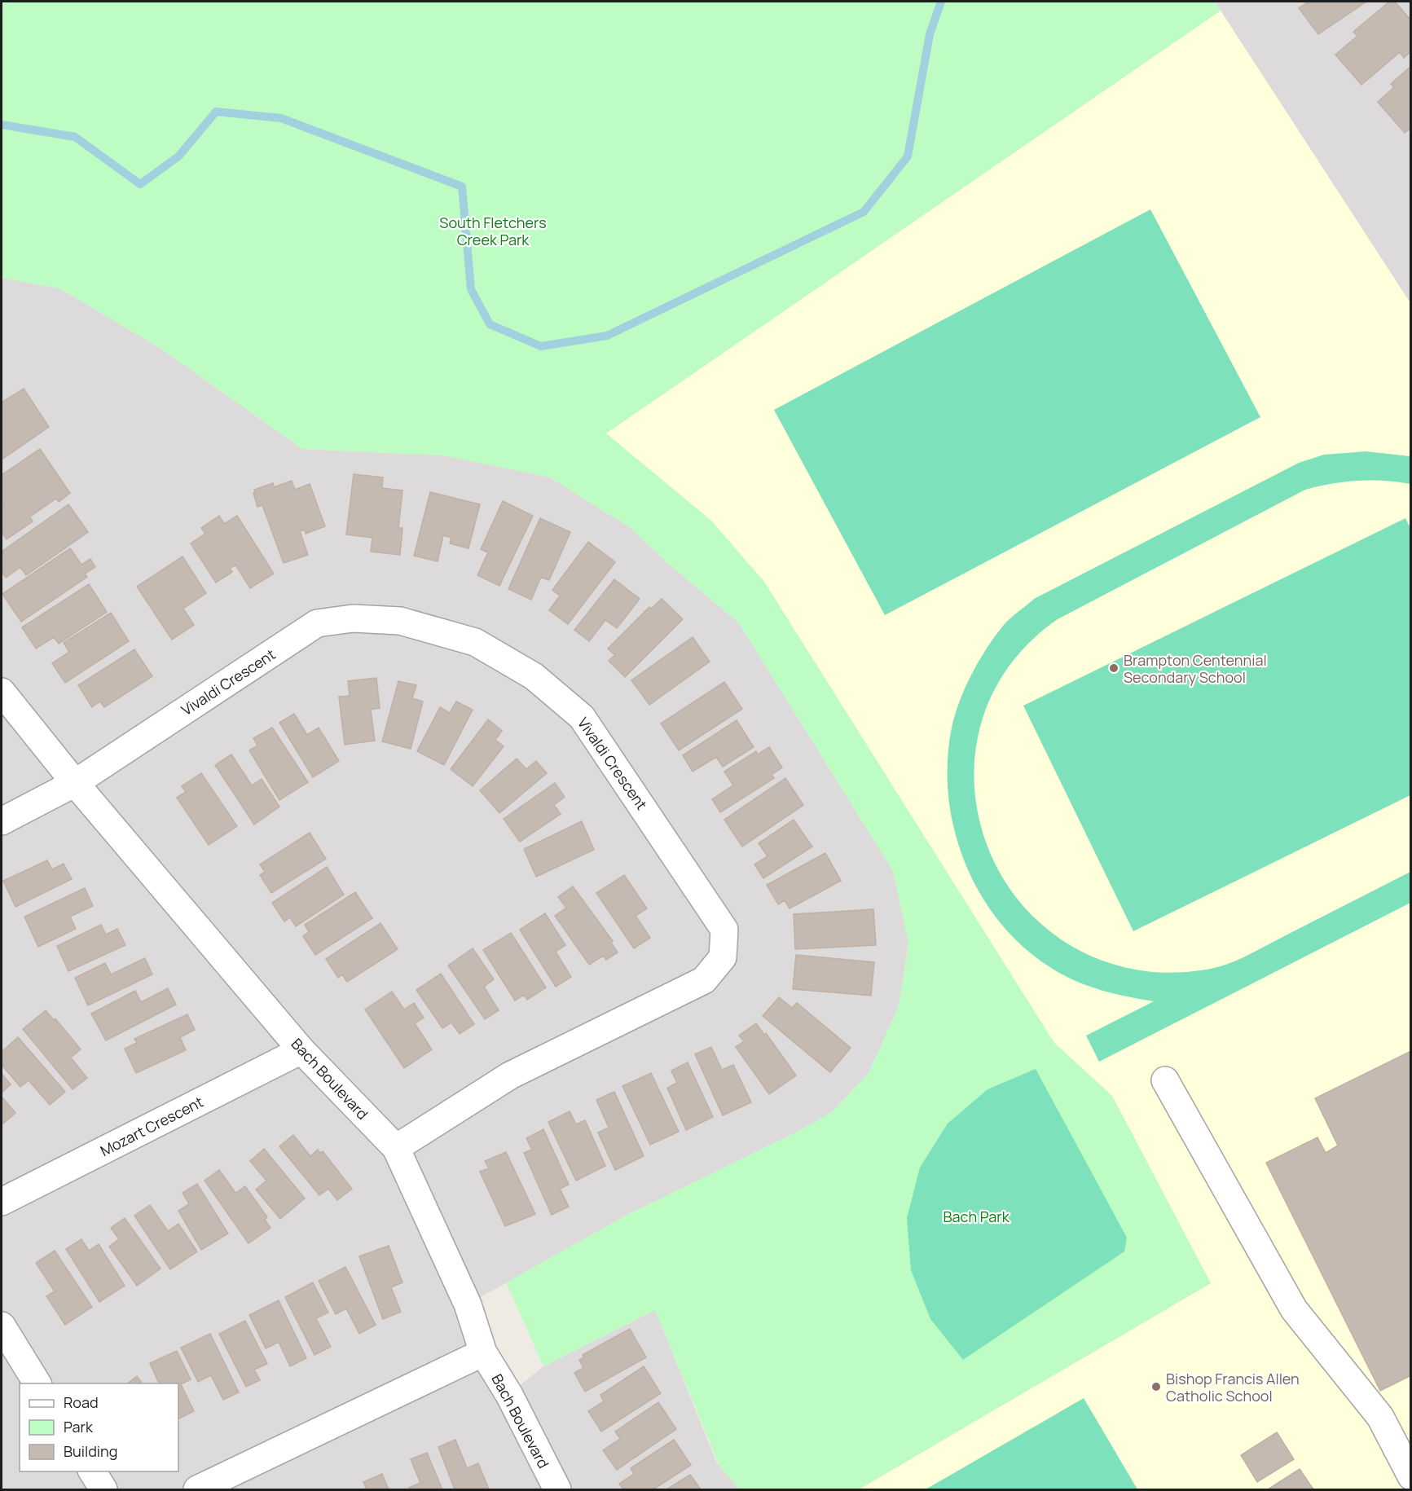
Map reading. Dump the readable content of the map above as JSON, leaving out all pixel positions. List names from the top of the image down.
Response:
{
  "streets": {
    "street": ["Vivaldi Crescent", "Bach Boulevard", "Mozart Crescent"]
  },
  "crossings": [
    ["Vivaldi Crescent", "Bach Boulevard"],
    ["Bach Boulevard", "Mozart Crescent"]
  ],
  "parks": ["South Fletchers Creek Park", "Bach Park"],
  "places": ["Brampton Centennial Secondary School", "Bishop Francis Allen Catholic School"],
  "legend": ["Road", "Park", "Building"]
}
